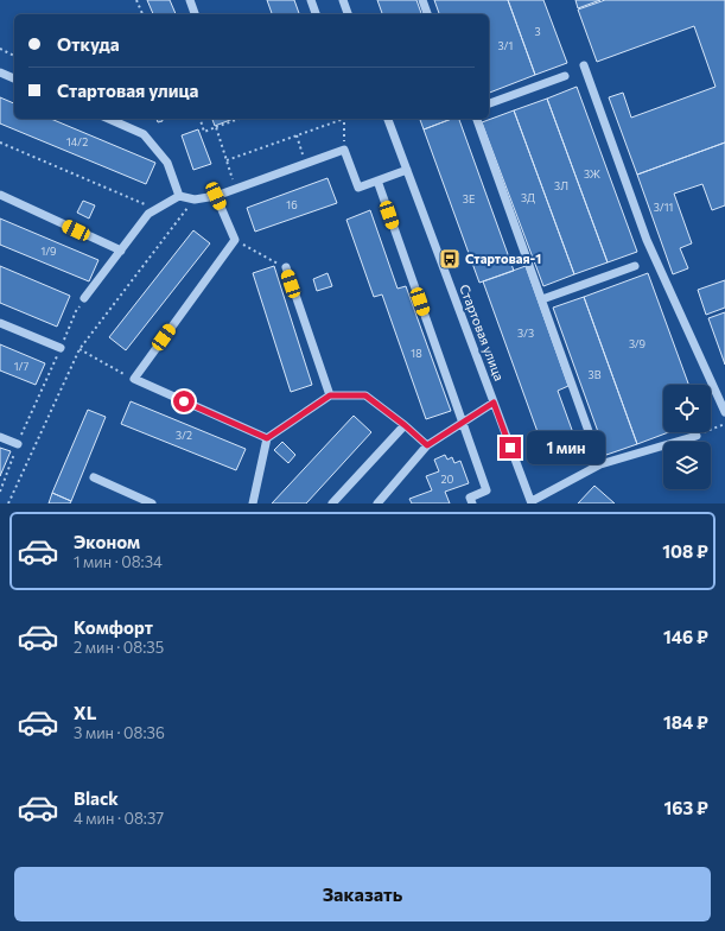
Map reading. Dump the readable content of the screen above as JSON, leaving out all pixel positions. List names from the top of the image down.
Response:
{
  "streets": {
    "street": ["Стартовая улица"]
  },
  "places": {
    "bus stop": ["Стартовая-1"]
  },
  "house_numbers": [
    "3",
    "3/1",
    "14/2",
    "3Ж",
    "3Л",
    "3Д",
    "3Е",
    "16",
    "3/11",
    "1/9",
    "3/3",
    "3/9",
    "18",
    "1/7",
    "3В",
    "3/2",
    "20"
  ],
  "page": {
    "banner": ["Откуда", "Стартовая улица"],
    "bubble": "1 мин",
    "list": [
      {
        "name": "Эконом",
        "note": "1 мин · 08:34",
        "value": "108 ₽"
      },
      {
        "name": "Комфорт",
        "note": "2 мин · 08:35",
        "value": "146 ₽"
      },
      {
        "name": "XL",
        "note": "3 мин · 08:36",
        "value": "184 ₽"
      },
      {
        "name": "Black",
        "note": "4 мин · 08:37",
        "value": "163 ₽"
      }
    ],
    "buttons": "Заказать"
  }
}
